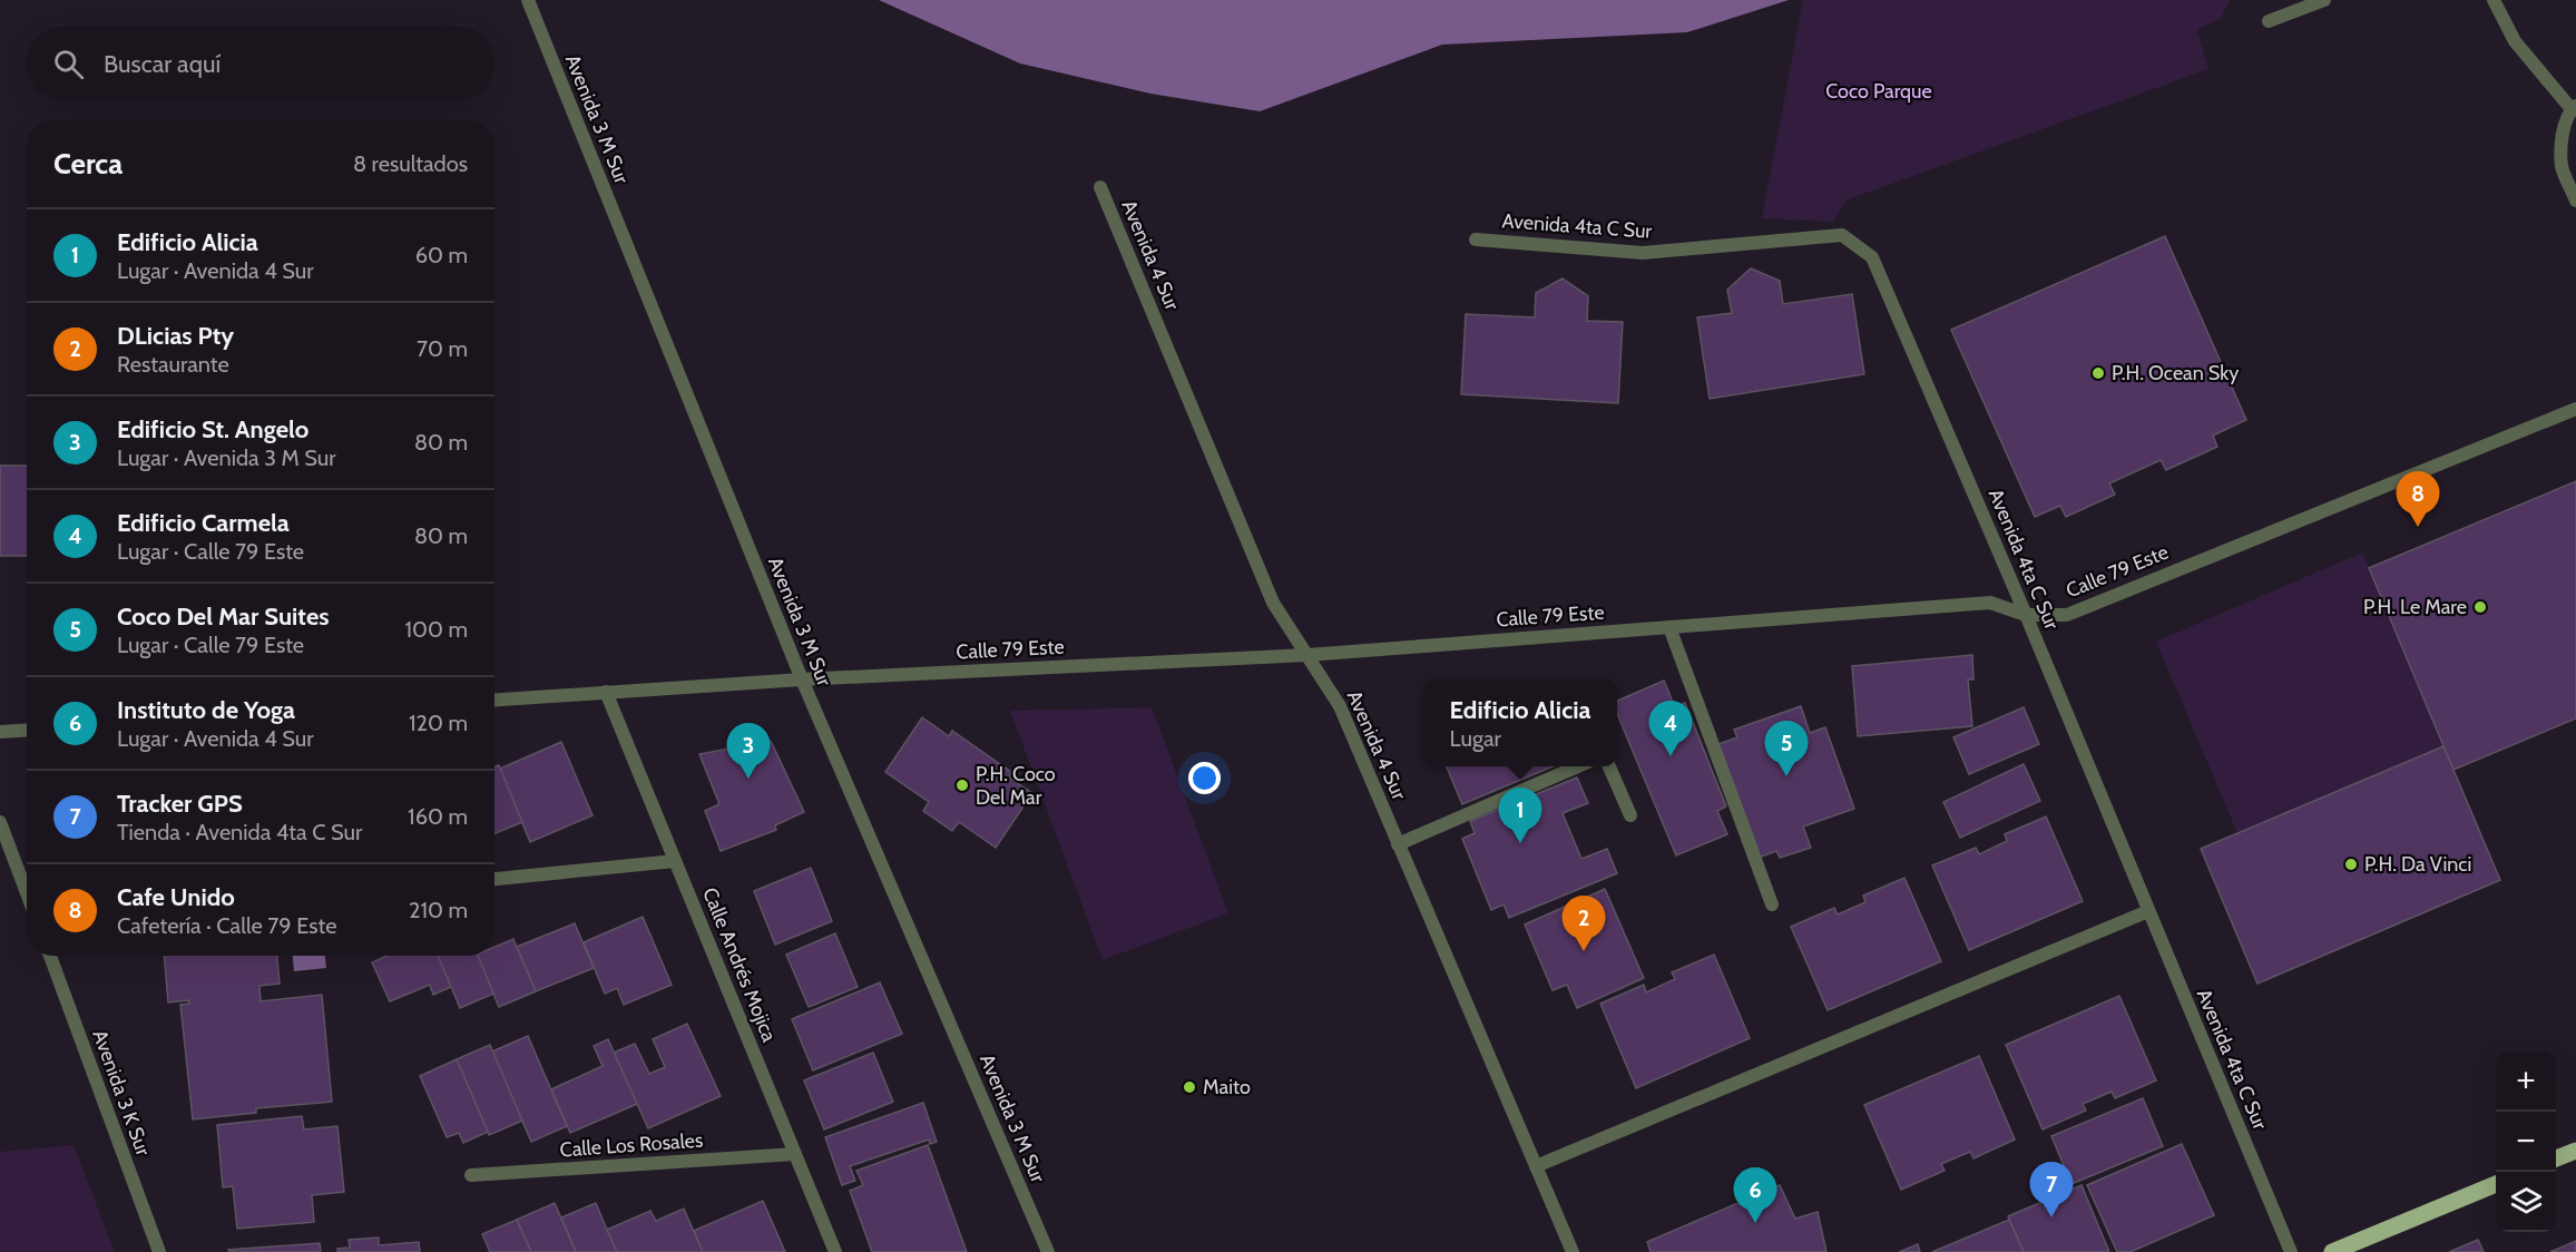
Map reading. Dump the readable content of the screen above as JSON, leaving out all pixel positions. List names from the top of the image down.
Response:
{
  "streets": {
    "street": [
      "Avenida 3 M Sur",
      "Avenida 4ta C Sur",
      "Avenida 4 Sur",
      "Calle 79 Este",
      "Calle Andrés Mojica",
      "Avenida 3 K Sur",
      "Calle Los Rosales"
    ]
  },
  "crossings": [
    ["Avenida 3 M Sur", "Calle 79 Este"],
    ["Avenida 4ta C Sur", "Calle 79 Este"],
    ["Avenida 4 Sur", "Calle 79 Este"],
    ["Calle 79 Este", "Calle Andrés Mojica"],
    ["Calle Andrés Mojica", "Calle Los Rosales"]
  ],
  "parks": ["Coco Parque"],
  "places": [
    "P.H. Ocean Sky",
    "P.H. Le Mare",
    "P.H. Coco Del Mar",
    "P.H. Da Vinci",
    "Maito"
  ],
  "page": {
    "search": "Buscar aquí",
    "heading": ["Cerca", "8 resultados"],
    "list": [
      {
        "mark": "1",
        "name": "Edificio Alicia",
        "note": "Lugar · Avenida 4 Sur",
        "value": "60 m"
      },
      {
        "mark": "2",
        "name": "DLicias Pty",
        "note": "Restaurante",
        "value": "70 m"
      },
      {
        "mark": "3",
        "name": "Edificio St. Angelo",
        "note": "Lugar · Avenida 3 M Sur",
        "value": "80 m"
      },
      {
        "mark": "4",
        "name": "Edificio Carmela",
        "note": "Lugar · Calle 79 Este",
        "value": "80 m"
      },
      {
        "mark": "5",
        "name": "Coco Del Mar Suites",
        "note": "Lugar · Calle 79 Este",
        "value": "100 m"
      },
      {
        "mark": "6",
        "name": "Instituto de Yoga",
        "note": "Lugar · Avenida 4 Sur",
        "value": "120 m"
      },
      {
        "mark": "7",
        "name": "Tracker GPS",
        "note": "Tienda · Avenida 4ta C Sur",
        "value": "160 m"
      },
      {
        "mark": "8",
        "name": "Cafe Unido",
        "note": "Cafetería · Calle 79 Este",
        "value": "210 m"
      }
    ],
    "pins": [
      "8",
      "4",
      "5",
      "3",
      "1",
      "2",
      "7",
      "6"
    ],
    "popup": ["Edificio Alicia", "Lugar"],
    "map_buttons": ["+", "−"]
  }
}
